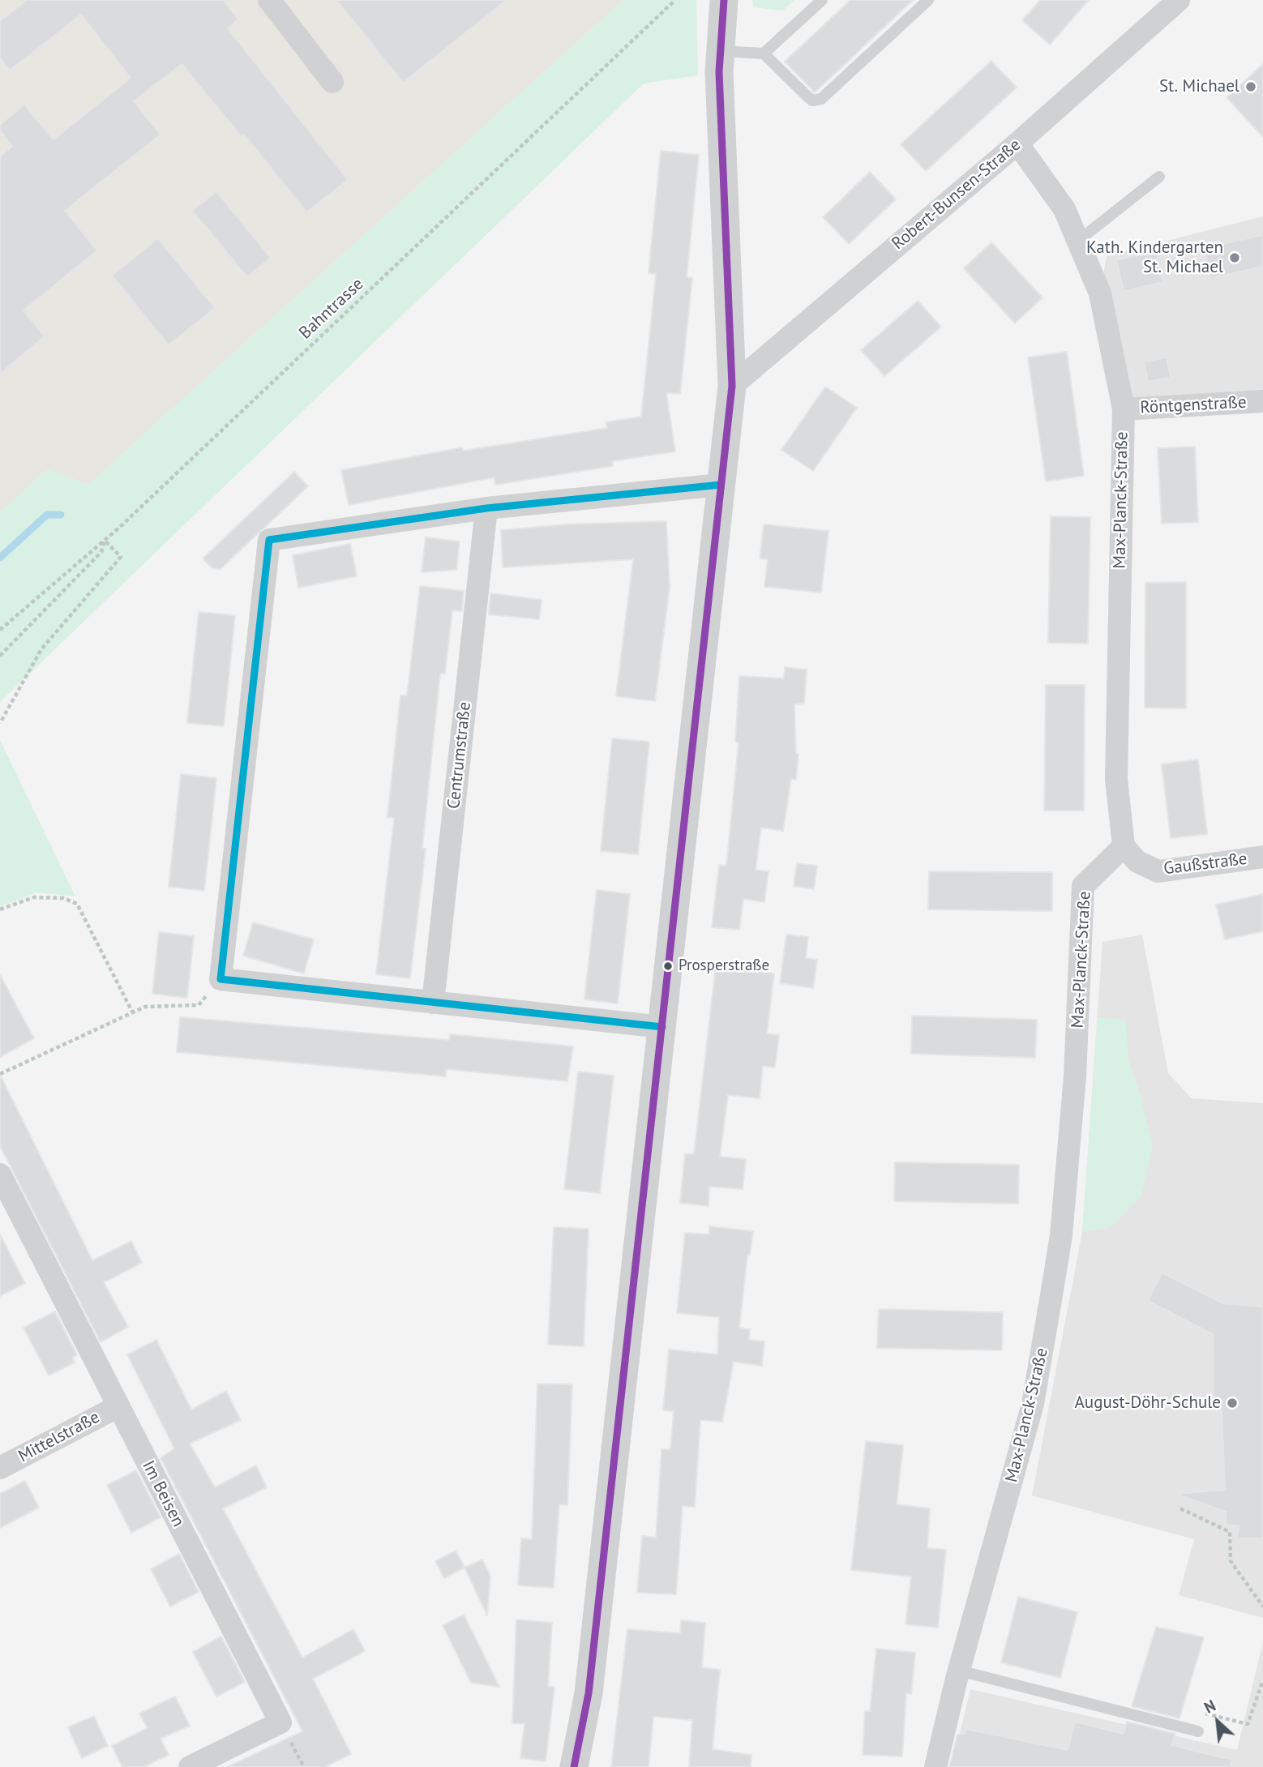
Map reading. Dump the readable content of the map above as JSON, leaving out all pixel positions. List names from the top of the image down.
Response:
{
  "streets": {
    "street": [
      "Robert-Bunsen-Straße",
      "Röntgenstraße",
      "Max-Planck-Straße",
      "Centrumstraße",
      "Gaußstraße",
      "Mittelstraße",
      "Im Beisen"
    ],
    "path": ["Bahntrasse"]
  },
  "crossings": [
    ["Robert-Bunsen-Straße", "Max-Planck-Straße"],
    ["Röntgenstraße", "Max-Planck-Straße"],
    ["Max-Planck-Straße", "Gaußstraße"],
    ["Mittelstraße", "Im Beisen"]
  ],
  "places": [
    "St. Michael",
    "Kath. Kindergarten St. Michael",
    "Prosperstraße",
    "August-Döhr-Schule"
  ],
  "north": "top left"
}
